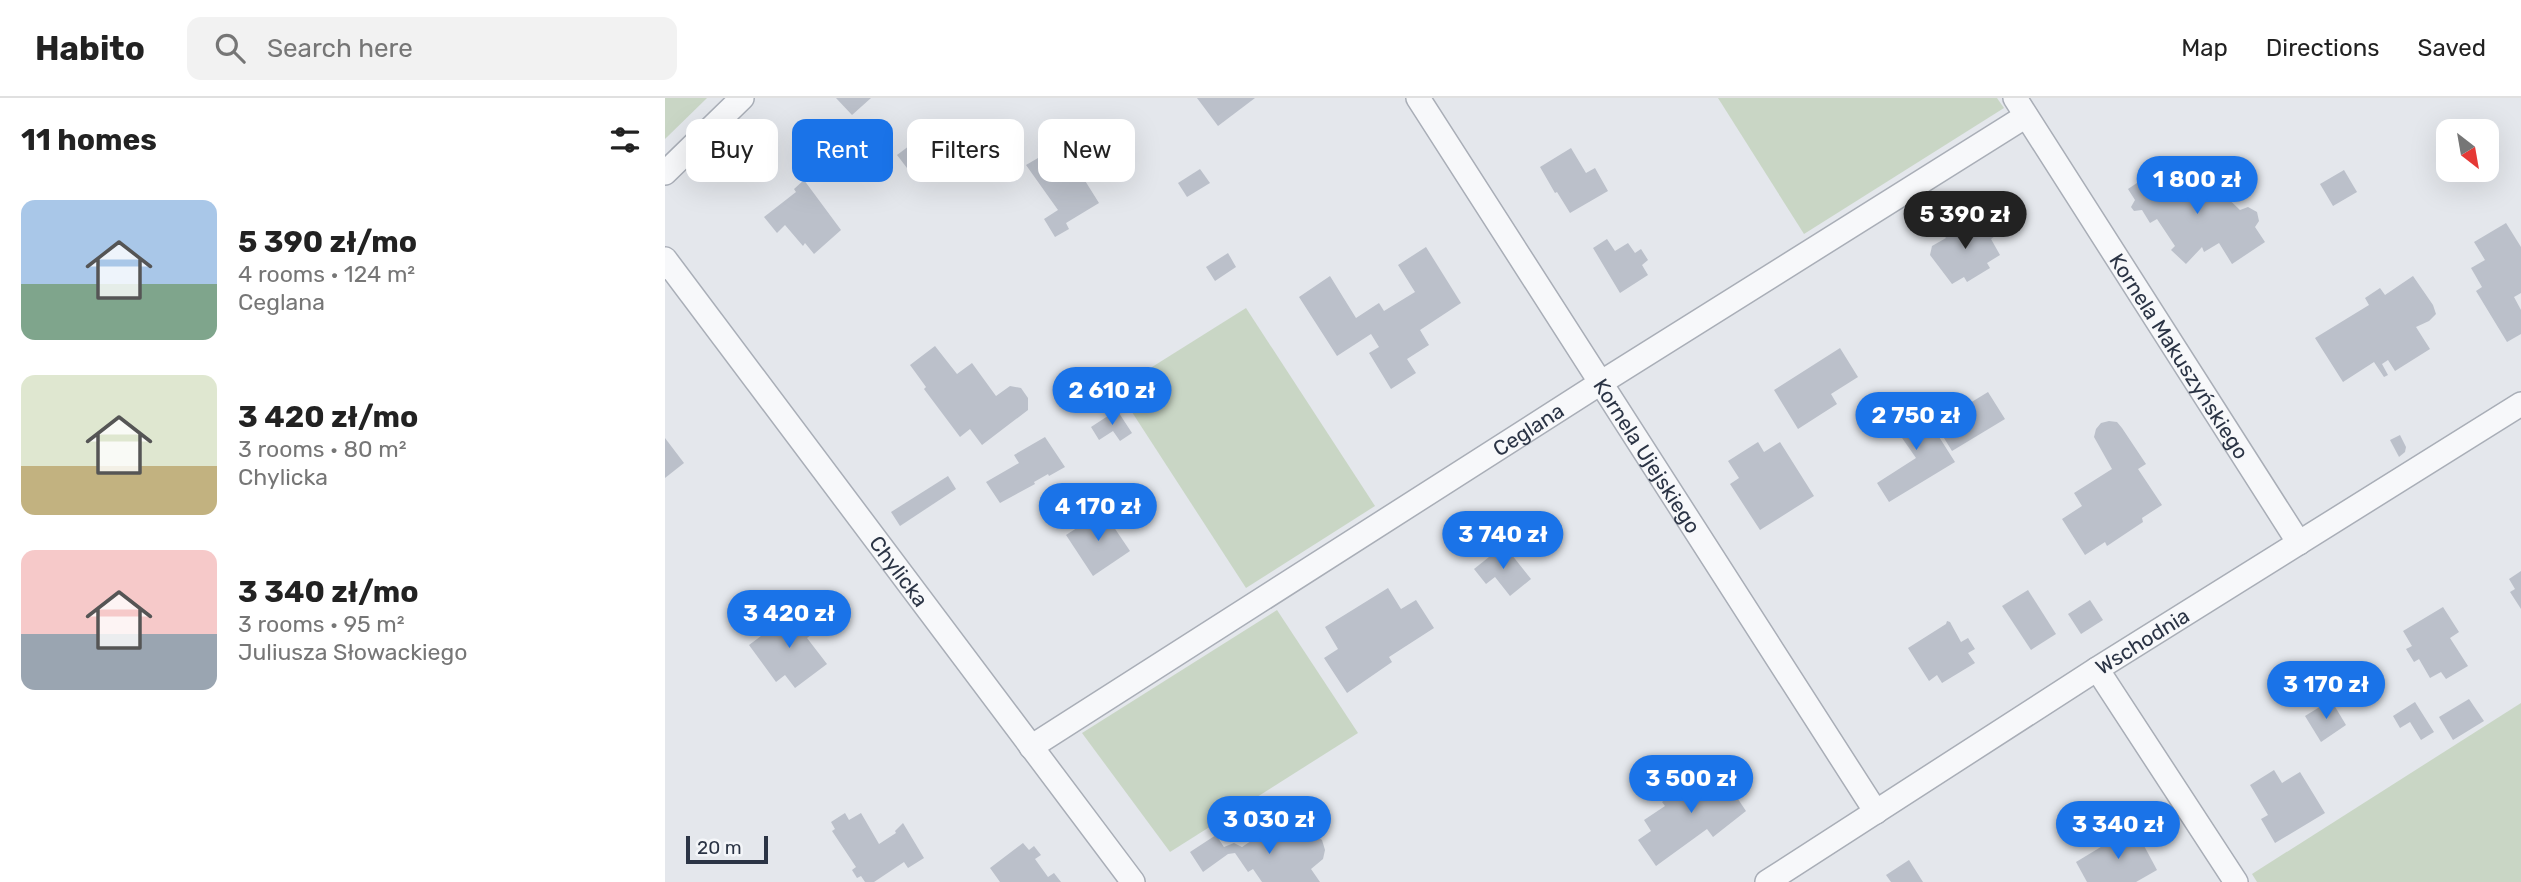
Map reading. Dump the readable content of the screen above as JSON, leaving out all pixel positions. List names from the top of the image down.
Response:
{
  "streets": {
    "street": [
      "Kornela Makuszyńskiego",
      "Ceglana",
      "Kornela Ujejskiego",
      "Chylicka",
      "Wschodnia"
    ]
  },
  "crossings": [
    ["Kornela Makuszyńskiego", "Ceglana"],
    ["Kornela Makuszyńskiego", "Wschodnia"],
    ["Ceglana", "Kornela Ujejskiego"],
    ["Ceglana", "Chylicka"],
    ["Kornela Ujejskiego", "Wschodnia"]
  ],
  "scale_bar": "20 m",
  "north": "bottom right",
  "page": {
    "header": "Habito",
    "search": "Search here",
    "nav": ["Map", "Directions", "Saved"],
    "heading": "11 homes",
    "chip": [
      "Buy",
      "Rent",
      "Filters",
      "New"
    ],
    "price": [
      "1 800 zł",
      "5 390 zł",
      "2 610 zł",
      "2 750 zł",
      "4 170 zł",
      "3 740 zł",
      "3 420 zł",
      "3 170 zł",
      "3 500 zł",
      "3 030 zł",
      "3 340 zł"
    ],
    "list": [
      {
        "name": "5 390 zł/mo",
        "note": "4 rooms · 124 m² · Ceglana"
      },
      {
        "name": "3 420 zł/mo",
        "note": "3 rooms · 80 m² · Chylicka"
      },
      {
        "name": "3 340 zł/mo",
        "note": "3 rooms · 95 m² · Juliusza Słowackiego"
      }
    ],
    "scale": "20 m"
  }
}
